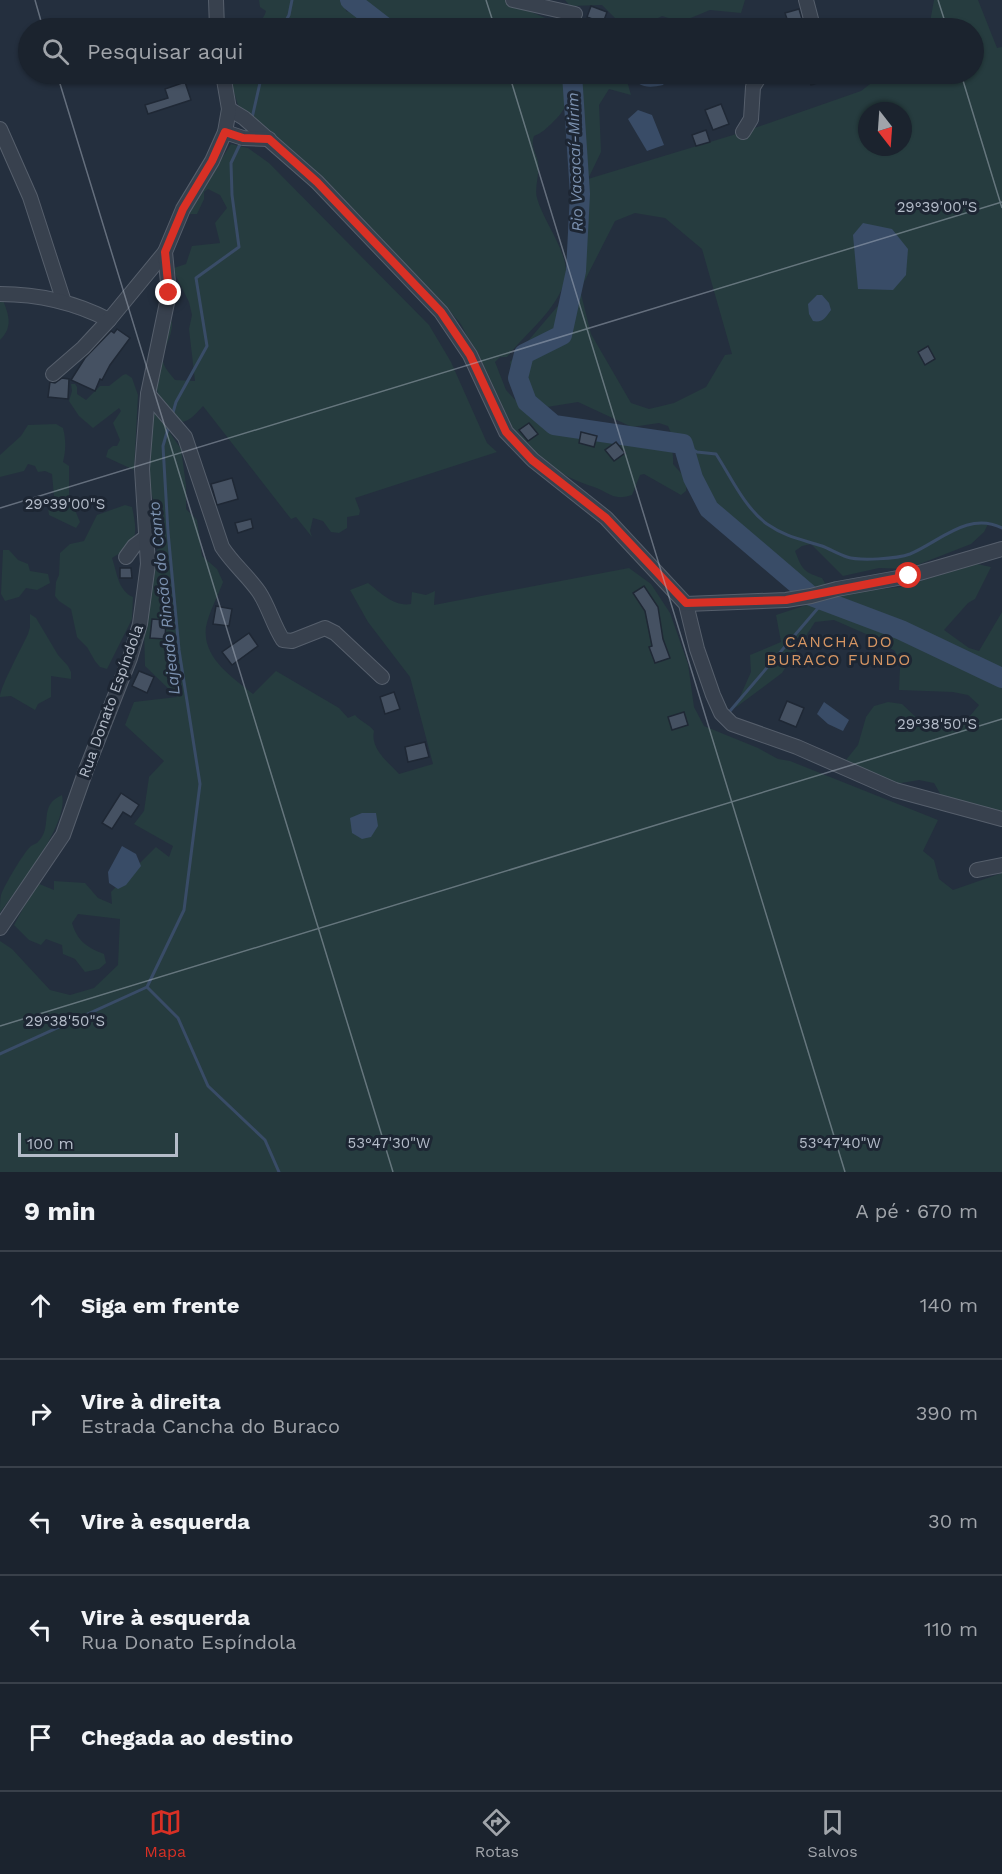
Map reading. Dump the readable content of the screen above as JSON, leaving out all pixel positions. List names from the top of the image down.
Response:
{
  "streets": {
    "street": ["Rua Donato Espíndola"]
  },
  "districts": ["CANCHA DO BURACO FUNDO"],
  "water": ["Rio Vacacaí-Mirim", "Lajeado Rincão do Canto"],
  "scale_bar": "100 m",
  "north": "bottom",
  "page": {
    "search": "Pesquisar aqui",
    "scale": "100 m",
    "heading": ["9 min", "A pé · 670 m"],
    "list": [
      ["Siga em frente", "140 m"],
      ["Vire à direita", "Estrada Cancha do Buraco", "390 m"],
      ["Vire à esquerda", "30 m"],
      ["Vire à esquerda", "Rua Donato Espíndola", "110 m"],
      "Chegada ao destino"
    ],
    "nav": ["Mapa", "Rotas", "Salvos"]
  },
  "coordinates": [
    "29°39'00\"S",
    "29°38'50\"S",
    "53°47'30\"W",
    "53°47'40\"W"
  ]
}
